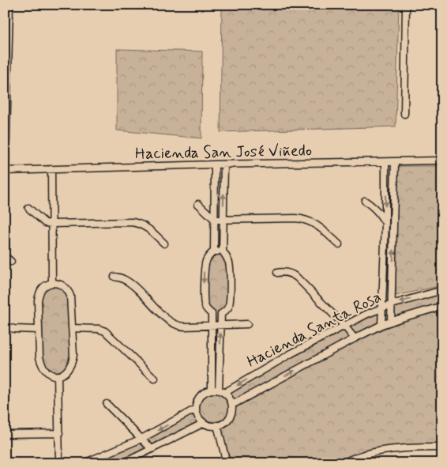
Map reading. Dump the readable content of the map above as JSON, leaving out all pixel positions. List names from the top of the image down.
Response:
{
  "streets": {
    "street": ["Hacienda San José Viñedo", "Hacienda Santa Rosa"]
  }
}
